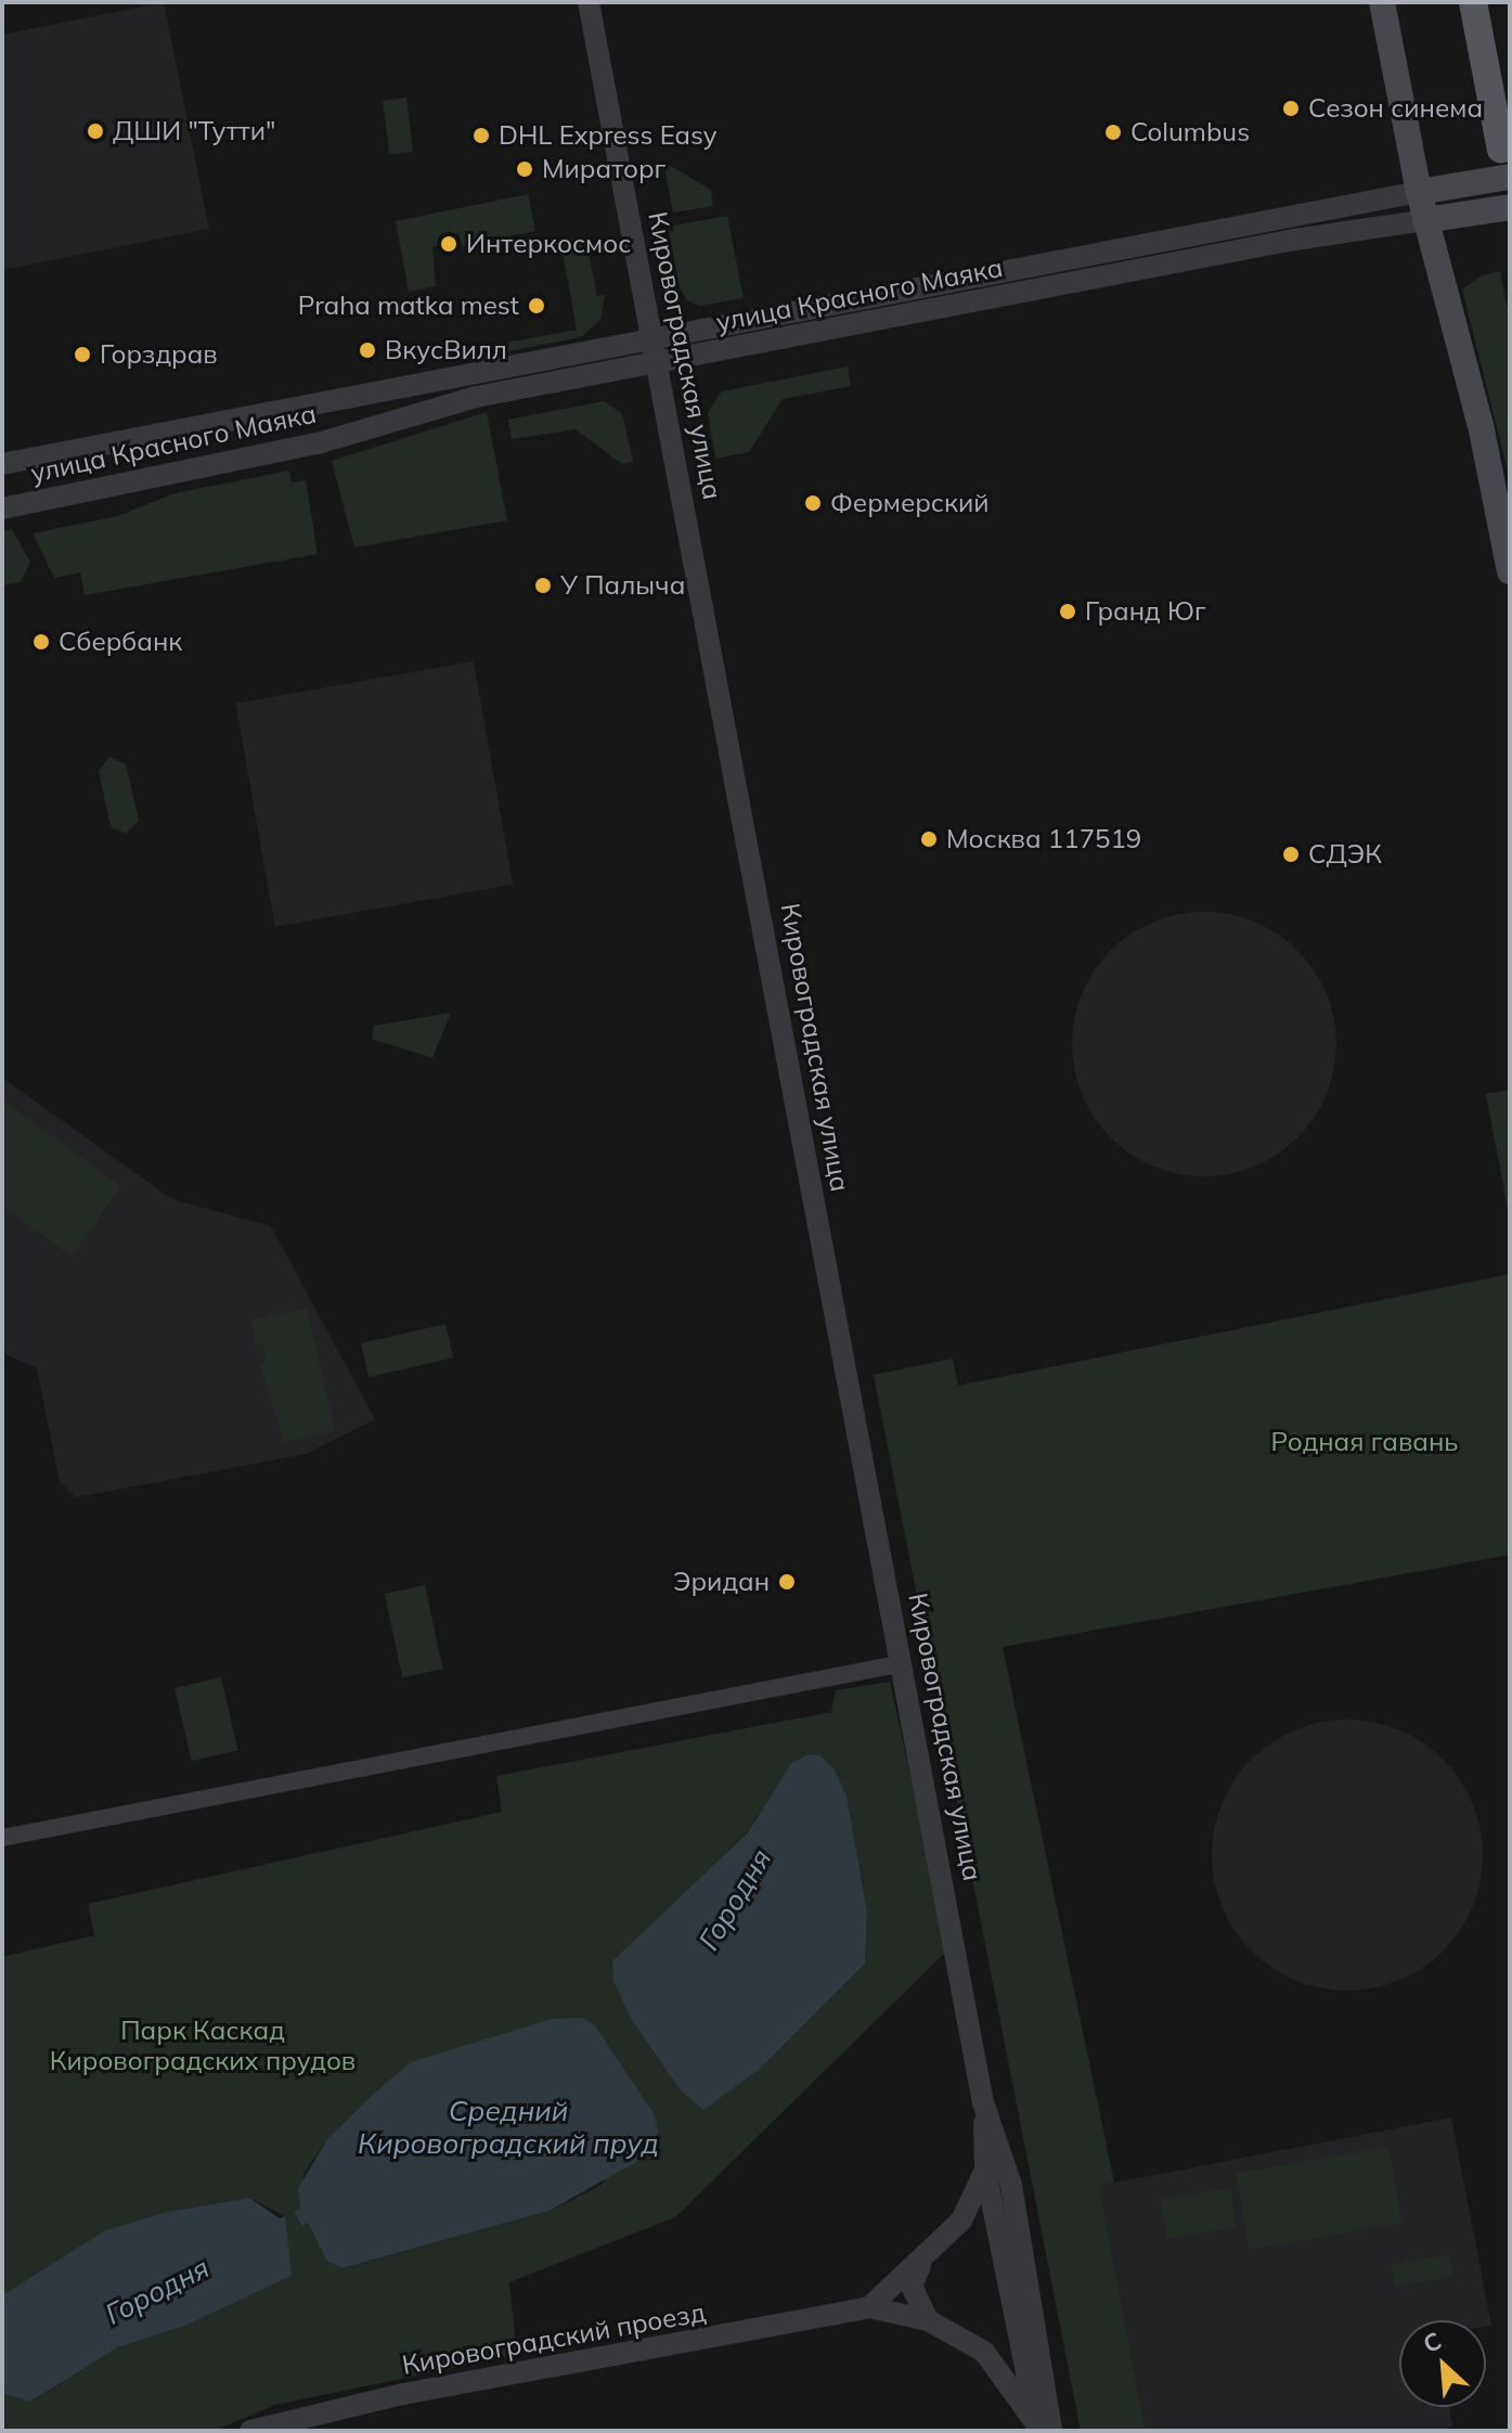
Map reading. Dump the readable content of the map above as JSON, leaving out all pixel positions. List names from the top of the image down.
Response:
{
  "streets": {
    "street": ["улица Красного Маяка", "Кировоградская улица", "Кировоградский проезд"]
  },
  "crossings": [
    ["улица Красного Маяка", "Кировоградская улица"]
  ],
  "water": ["Городня", "Средний Кировоградский пруд"],
  "parks": ["Родная гавань", "Парк Каскад Кировоградских прудов"],
  "places": [
    "Сезон синема",
    "ДШИ \"Тутти\"",
    "Columbus",
    "DHL Express Easy",
    "Мираторг",
    "Интеркосмос",
    "Praha matka mest",
    "ВкусВилл",
    "Горздрав",
    "Фермерский",
    "У Палыча",
    "Гранд Юг",
    "Сбербанк",
    "Москва 117519",
    "СДЭК",
    "Эридан"
  ],
  "north": "top left"
}
